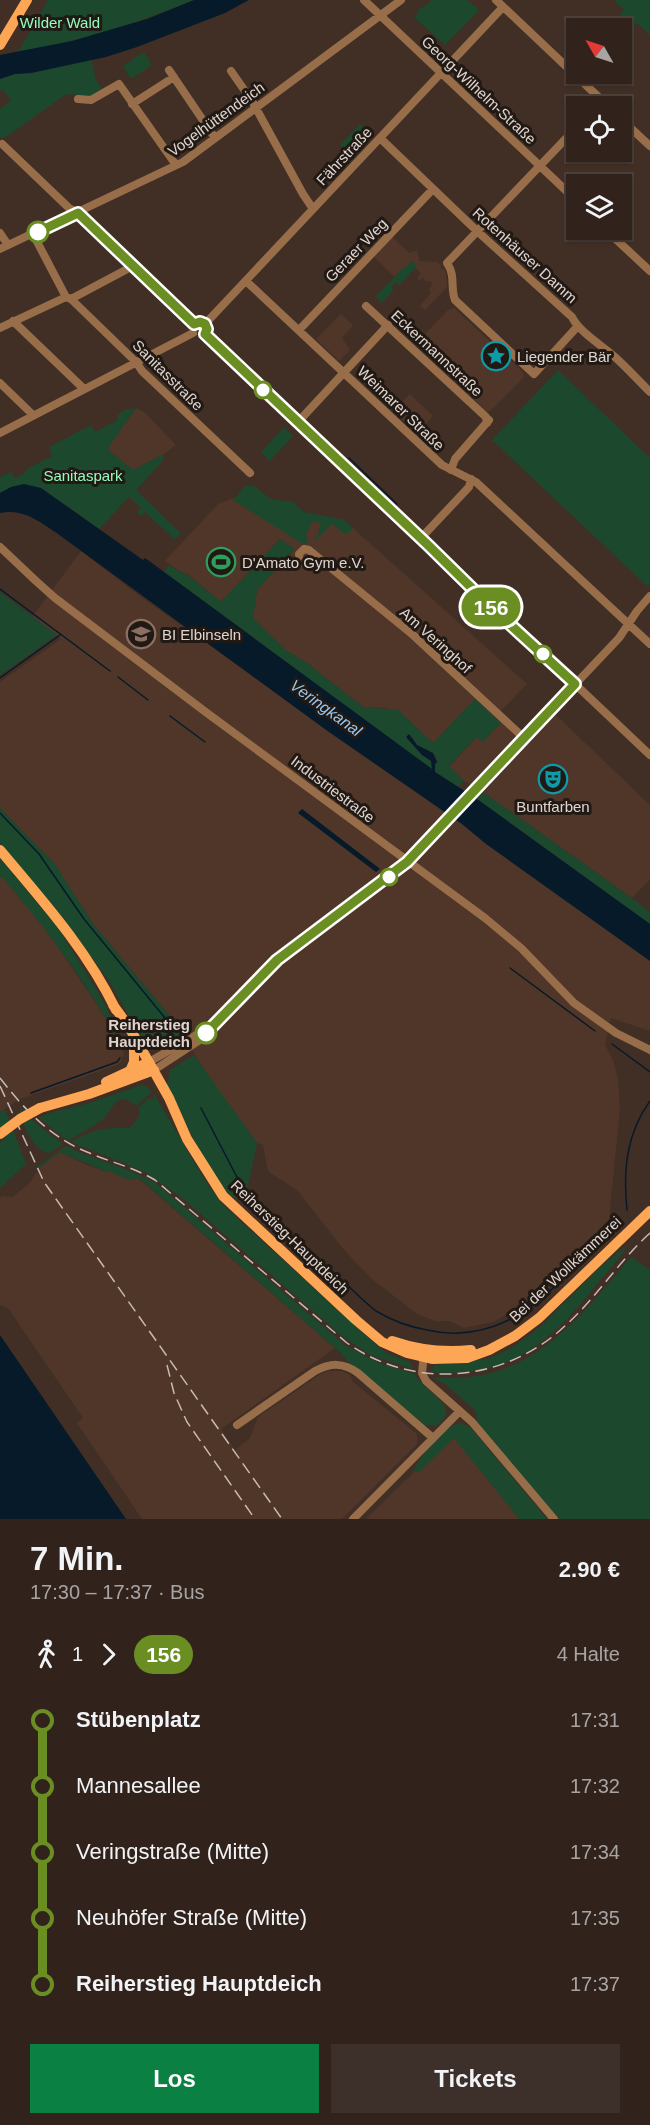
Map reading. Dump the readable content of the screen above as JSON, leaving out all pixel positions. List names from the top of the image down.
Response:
{
  "streets": {
    "main road": ["Reiherstieg-Hauptdeich", "Bei der Wollkämmerei"],
    "street": [
      "Georg-Wilhelm-Straße",
      "Vogelhüttendeich",
      "Fährstraße",
      "Geraer Weg",
      "Rotenhäuser Damm",
      "Eckermannstraße",
      "Sanitasstraße",
      "Weimarer Straße",
      "Am Veringhof",
      "Industriestraße"
    ]
  },
  "crossings": [
    ["Georg-Wilhelm-Straße", "Vogelhüttendeich"],
    ["Georg-Wilhelm-Straße", "Fährstraße"],
    ["Vogelhüttendeich", "Sanitasstraße"],
    ["Fährstraße", "Rotenhäuser Damm"],
    ["Fährstraße", "Weimarer Straße"],
    ["Geraer Weg", "Rotenhäuser Damm"],
    ["Geraer Weg", "Weimarer Straße"],
    ["Eckermannstraße", "Weimarer Straße"],
    ["Reiherstieg-Hauptdeich", "Bei der Wollkämmerei"]
  ],
  "water": ["Veringkanal"],
  "parks": ["Wilder Wald", "Sanitaspark"],
  "places": {
    "place": ["Liegender Bär"],
    "sports": ["D'Amato Gym e.V."],
    "school or university": ["BI Elbinseln"],
    "theatre": ["Buntfarben"],
    "other": ["Reiherstieg Hauptdeich"]
  },
  "lines": ["bus line 156"],
  "north": "top left",
  "page": {
    "on_map": "156",
    "heading": ["7 Min.", "17:30 – 17:37 · Bus", "2.90 €"],
    "legs": ["1", "156", "4 Halte"],
    "list": [
      {
        "name": "Stübenplatz",
        "value": "17:31"
      },
      {
        "name": "Mannesallee",
        "value": "17:32"
      },
      {
        "name": "Veringstraße (Mitte)",
        "value": "17:34"
      },
      {
        "name": "Neuhöfer Straße (Mitte)",
        "value": "17:35"
      },
      {
        "name": "Reiherstieg Hauptdeich",
        "value": "17:37"
      }
    ],
    "buttons": ["Los", "Tickets"]
  }
}
